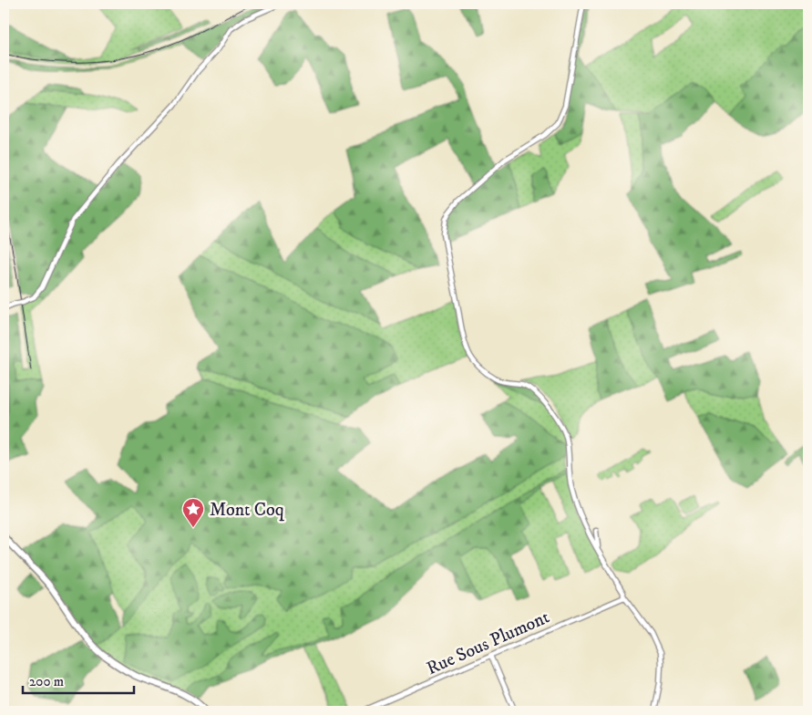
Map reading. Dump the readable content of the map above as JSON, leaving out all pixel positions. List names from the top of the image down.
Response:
{
  "streets": {
    "street": ["Rue Sous Plumont"]
  },
  "places": {
    "place": ["Mont Coq"]
  },
  "scale_bar": "200 m"
}
